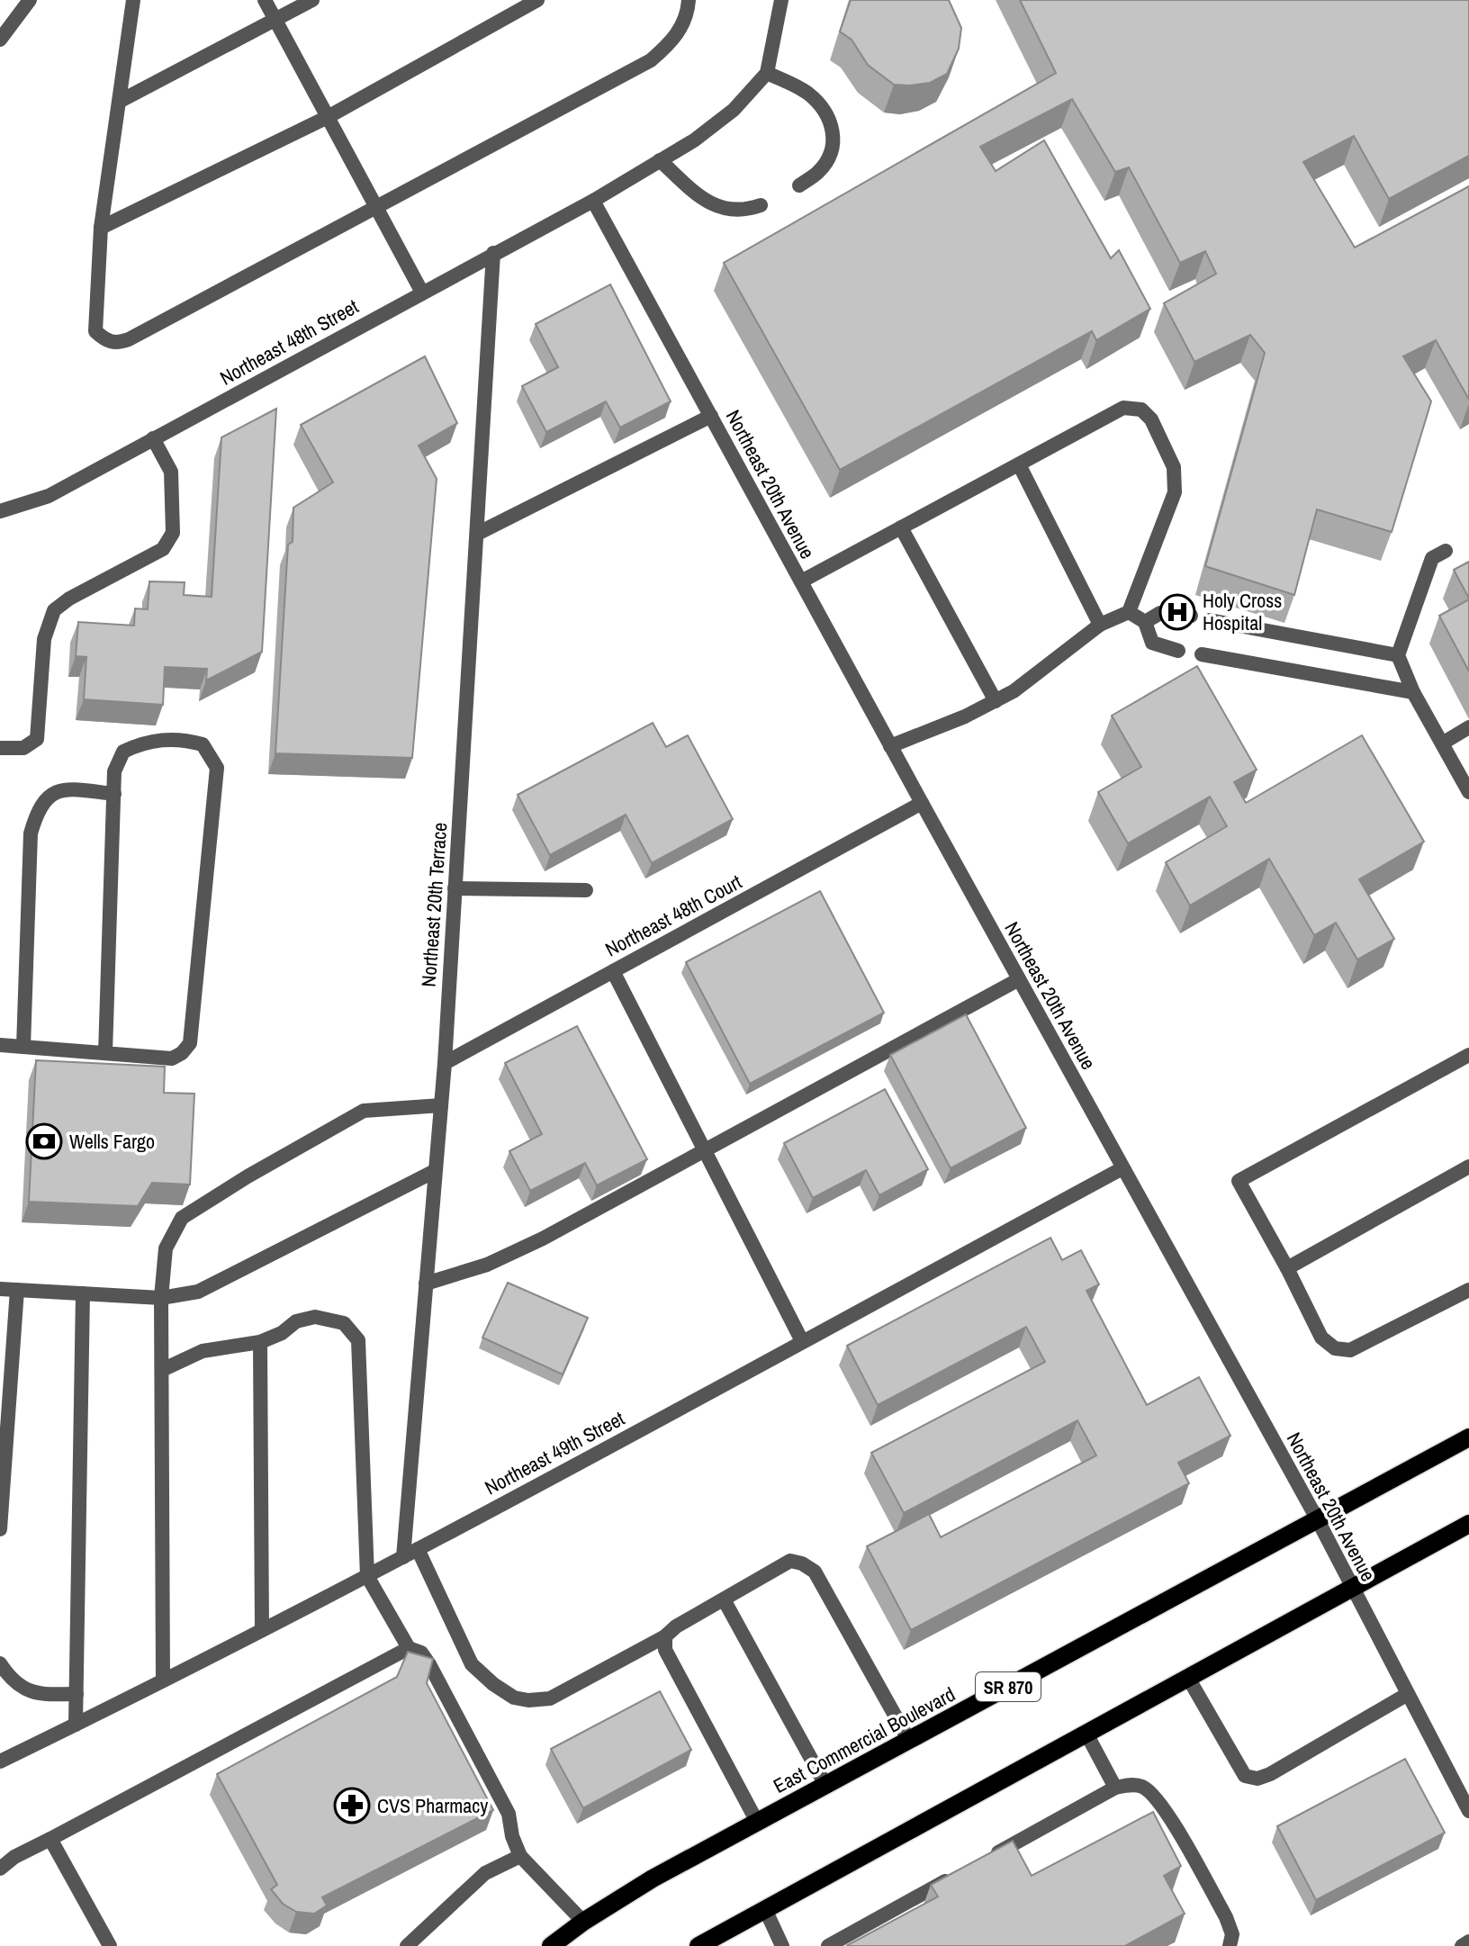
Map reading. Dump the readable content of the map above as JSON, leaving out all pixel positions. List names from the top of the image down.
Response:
{
  "streets": {
    "main road": ["SR 870", "East Commercial Boulevard"],
    "street": [
      "Northeast 48th Street",
      "Northeast 20th Avenue",
      "Northeast 20th Terrace",
      "Northeast 48th Court",
      "Northeast 49th Street"
    ]
  },
  "crossings": [
    ["Northeast 48th Street", "Northeast 20th Avenue"],
    ["Northeast 48th Street", "Northeast 20th Terrace"],
    ["Northeast 20th Avenue", "Northeast 48th Court"],
    ["Northeast 20th Avenue", "Northeast 49th Street"],
    ["Northeast 20th Avenue", "East Commercial Boulevard"],
    ["Northeast 20th Terrace", "Northeast 48th Court"],
    ["Northeast 20th Terrace", "Northeast 49th Street"]
  ],
  "places": {
    "hospital": ["Holy Cross Hospital"],
    "bank": ["Wells Fargo"],
    "pharmacy": ["CVS Pharmacy"]
  }
}
